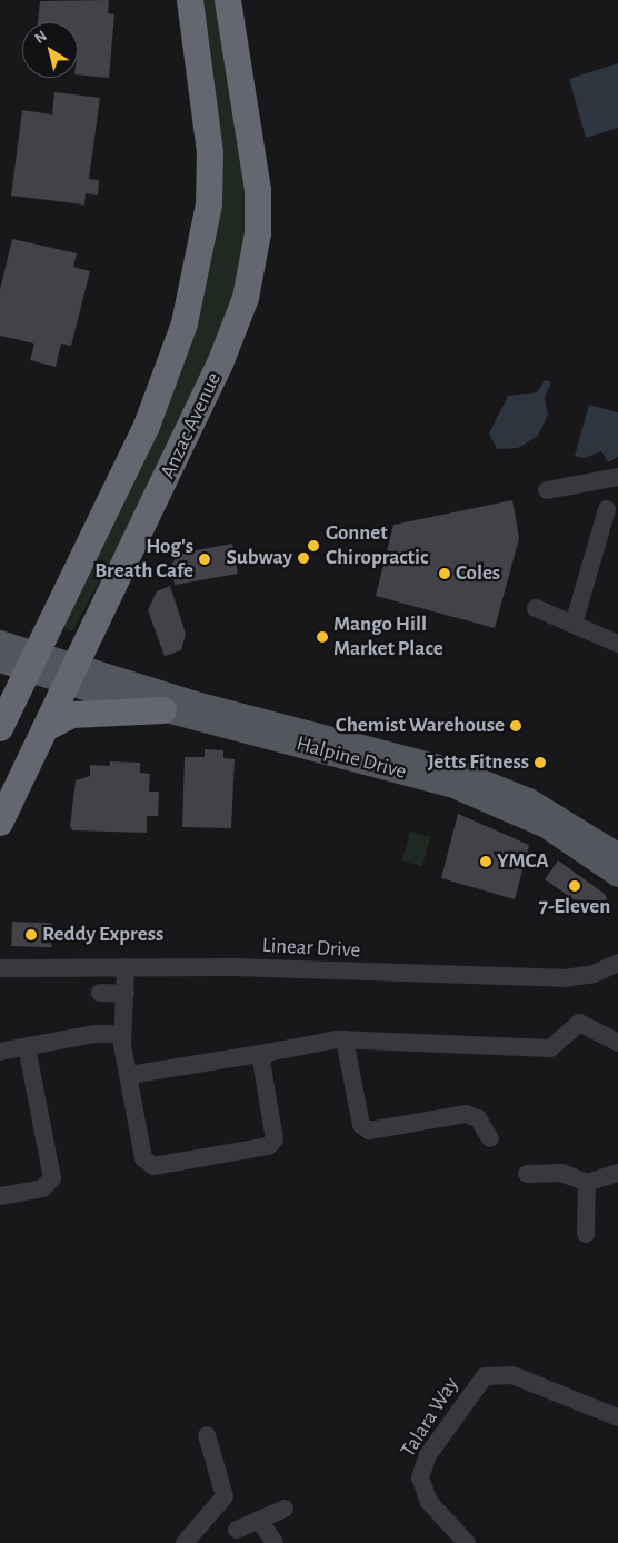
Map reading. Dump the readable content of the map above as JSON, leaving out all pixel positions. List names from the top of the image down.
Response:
{
  "streets": {
    "highway": ["Anzac Avenue"],
    "main road": ["Halpine Drive"],
    "street": ["Linear Drive", "Talara Way"]
  },
  "crossings": [
    ["Anzac Avenue", "Halpine Drive"]
  ],
  "places": [
    "Gonnet Chiropractic",
    "Subway",
    "Hog's Breath Cafe",
    "Coles",
    "Mango Hill Market Place",
    "Chemist Warehouse",
    "Jetts Fitness",
    "YMCA",
    "7-Eleven",
    "Reddy Express"
  ],
  "north": "top left"
}
